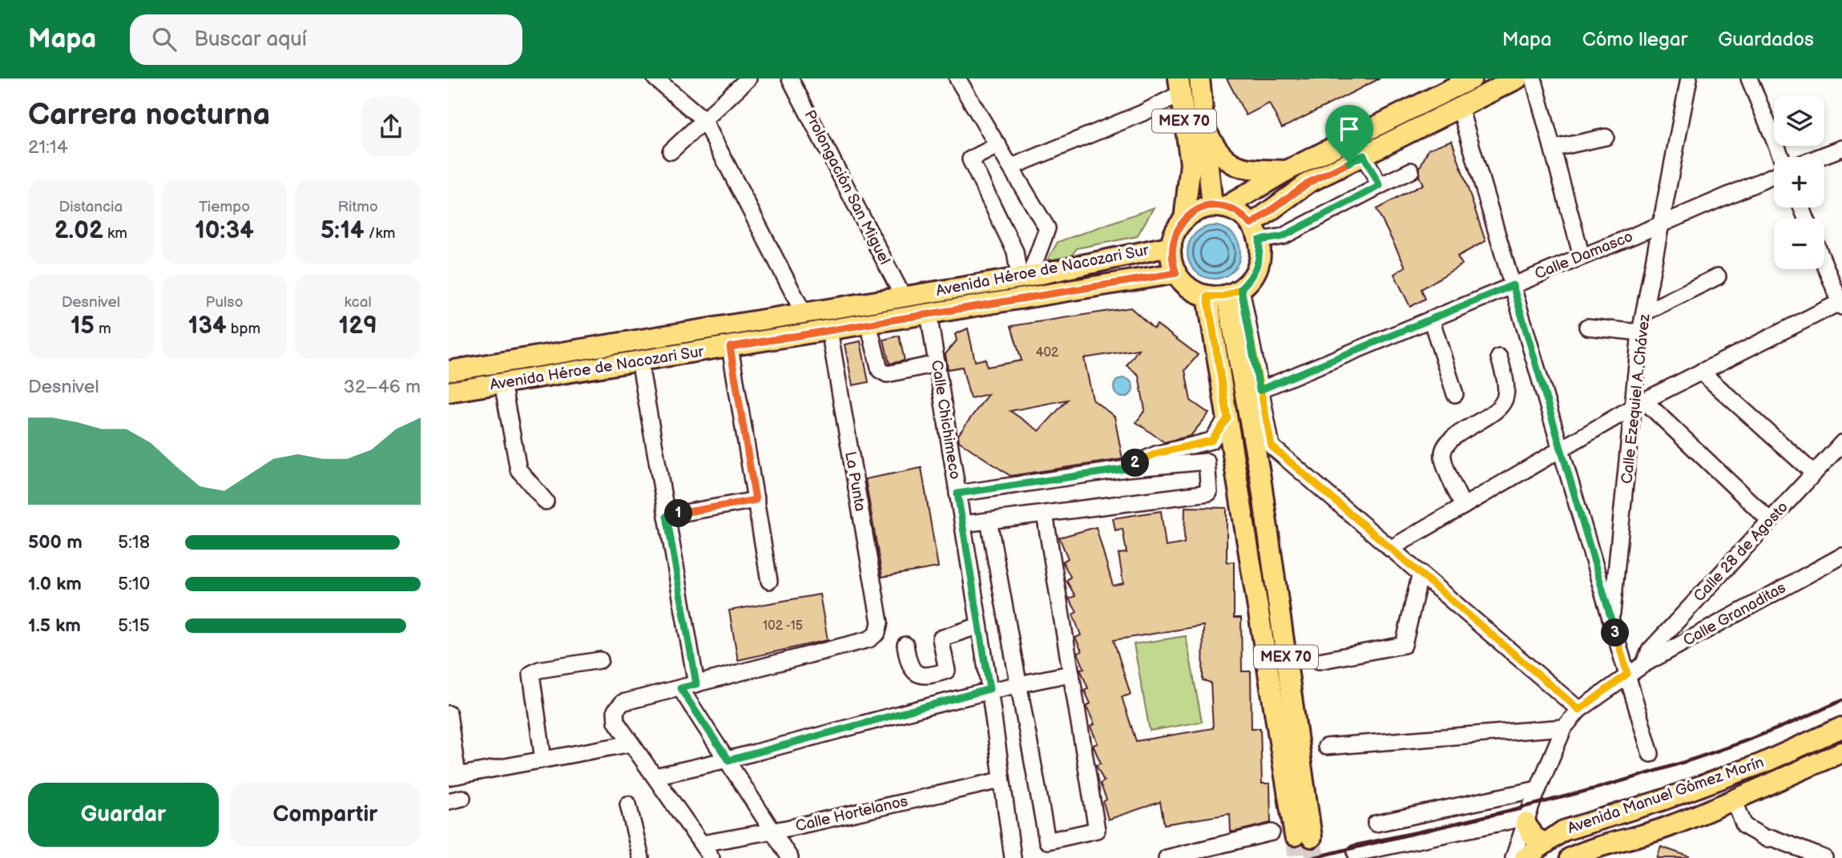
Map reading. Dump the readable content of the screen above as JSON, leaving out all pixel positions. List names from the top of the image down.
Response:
{
  "streets": {
    "main road": ["MEX 70", "Avenida Héroe de Nacozari Sur", "Avenida Manuel Gómez Morín"],
    "street": [
      "Prolongación San Miguel",
      "Calle Damasco",
      "Calle Ezequiel A. Chávez",
      "Calle Chichimeco",
      "La Punta",
      "Calle 28 de Agosto",
      "Calle Granaditas",
      "Calle Hortelanos"
    ]
  },
  "crossings": [
    ["MEX 70", "Avenida Héroe de Nacozari Sur"],
    ["Prolongación San Miguel", "Avenida Héroe de Nacozari Sur"],
    ["Calle Damasco", "Calle Ezequiel A. Chávez"],
    ["Avenida Héroe de Nacozari Sur", "Calle Chichimeco"],
    ["Avenida Héroe de Nacozari Sur", "La Punta"],
    ["Calle Chichimeco", "Calle Hortelanos"],
    ["Calle 28 de Agosto", "Calle Granaditas"]
  ],
  "house_numbers": ["402", "102 -15"],
  "page": {
    "header": "Mapa",
    "search": "Buscar aquí",
    "nav": ["Mapa", "Cómo llegar", "Guardados"],
    "heading": ["Carrera nocturna", "21:14"],
    "map_buttons": ["+", "−"],
    "stats": [
      ["Distancia", "2.02 km"],
      ["Tiempo", "10:34"],
      ["Ritmo", "5:14 /km"],
      ["Desnivel", "15 m"],
      ["Pulso", "134 bpm"],
      ["kcal", "129"]
    ],
    "chart": ["Desnivel", "32–46 m"],
    "pins": ["2", "1", "3"],
    "list": [
      {
        "name": "500 m",
        "note": "5:18"
      },
      {
        "name": "1.0 km",
        "note": "5:10"
      },
      {
        "name": "1.5 km",
        "note": "5:15"
      }
    ],
    "buttons": ["Guardar", "Compartir"]
  }
}
